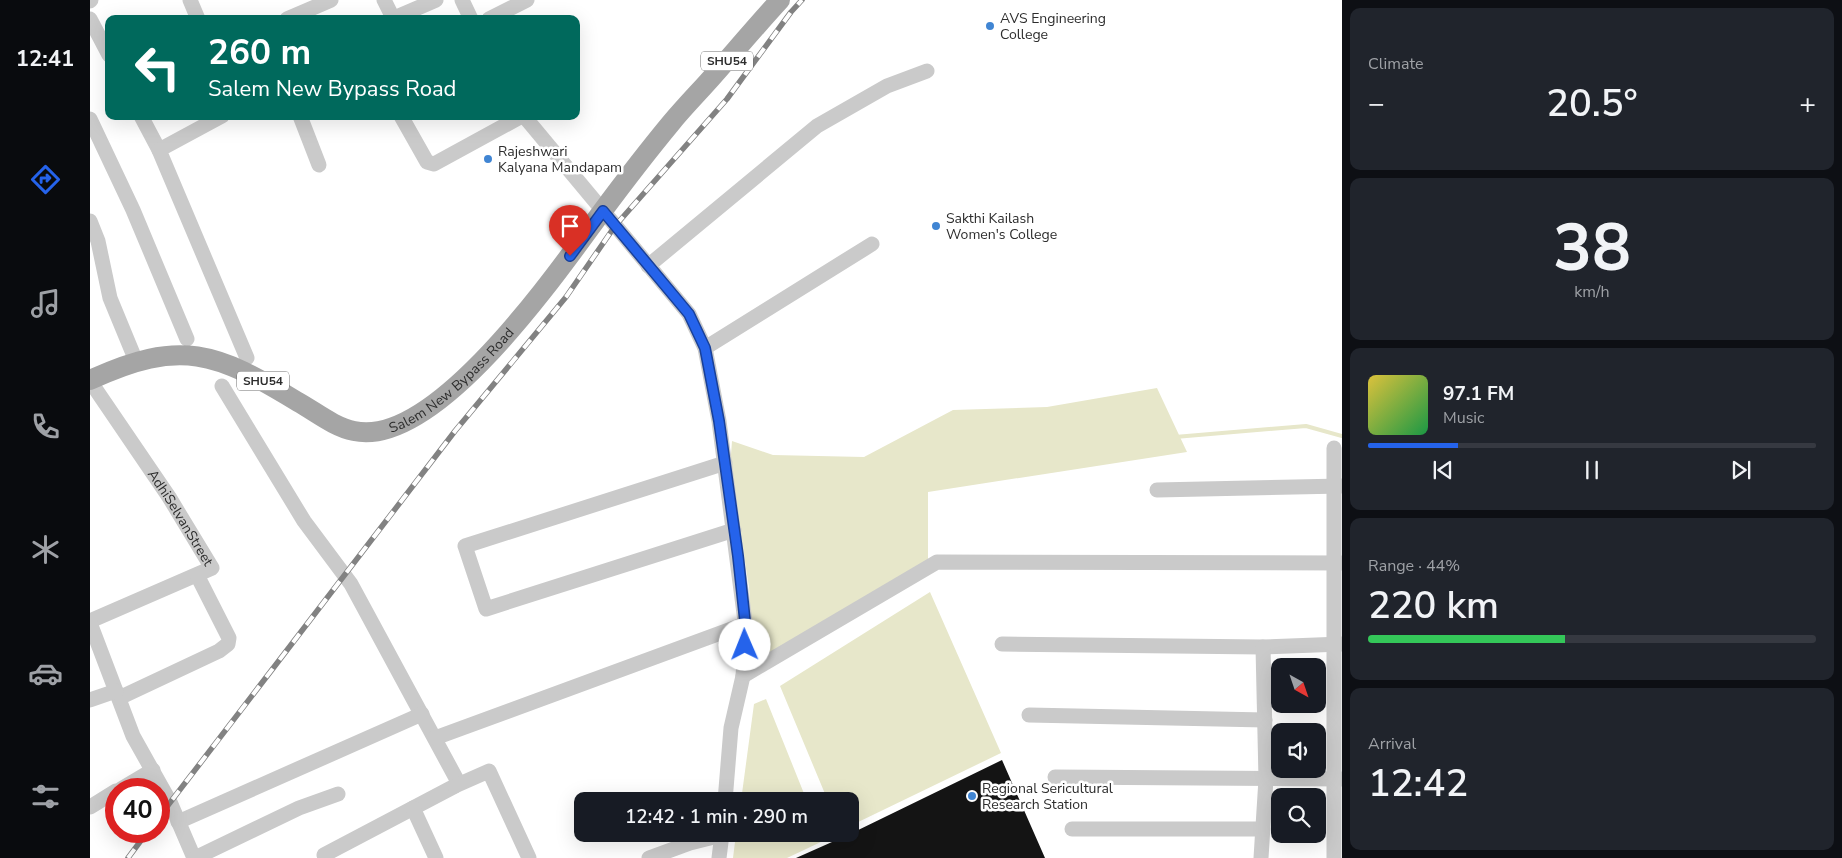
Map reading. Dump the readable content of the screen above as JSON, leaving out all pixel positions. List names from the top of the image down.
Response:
{
  "streets": {
    "main road": ["SHU54", "Salem New Bypass Road"],
    "street": ["AdhiSelvanStreet"]
  },
  "crossings": [
    ["Salem New Bypass Road", "AdhiSelvanStreet"]
  ],
  "places": [
    "AVS Engineering College",
    "Rajeshwari Kalyana Mandapam",
    "Sakthi Kailash Women's College",
    "Regional Sericultural Research Station"
  ],
  "north": "bottom right",
  "page": {
    "tabs": "12:41",
    "tile": [
      "Climate",
      ["38", "km/h"],
      ["Range · 44%", "220 km"],
      ["Arrival", "12:42"]
    ],
    "turn": ["260 m", "Salem New Bypass Road"],
    "heat": ["−", "20.5°", "+"],
    "song": ["97.1 FM", "Music"],
    "limit": "40",
    "trip": "12:42 · 1 min · 290 m"
  }
}
